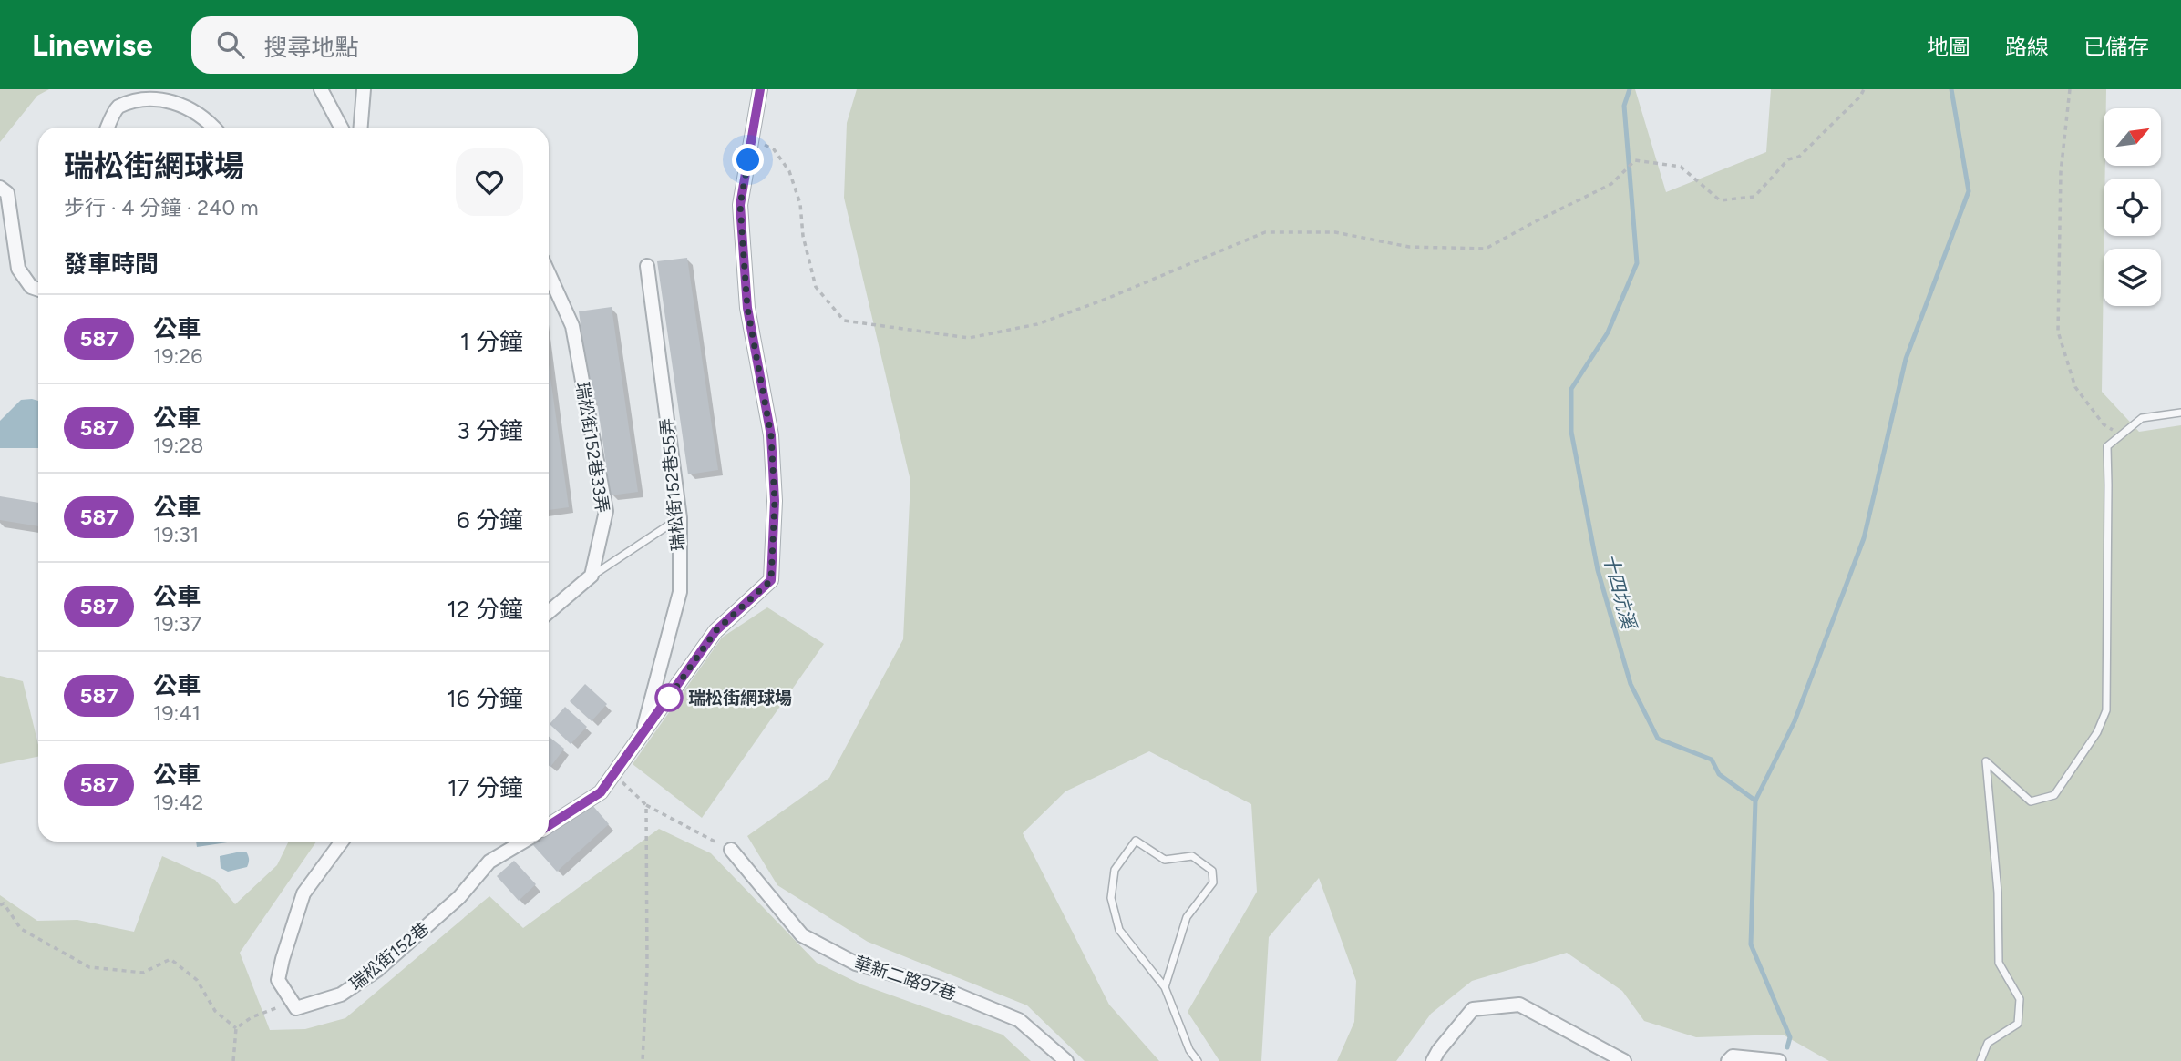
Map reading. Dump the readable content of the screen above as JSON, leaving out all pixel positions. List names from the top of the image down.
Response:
{
  "streets": {
    "street": [
      "瑞松街152巷33弄",
      "瑞松街152巷55弄",
      "瑞松街152巷",
      "華新二路97巷"
    ]
  },
  "water": ["十四坑溪"],
  "places": ["瑞松街網球場"],
  "lines": ["bus line 587"],
  "north": "top right",
  "page": {
    "header": "Linewise",
    "search": "搜尋地點",
    "nav": ["地圖", "路線", "已儲存"],
    "heading": [
      ["瑞松街網球場", "步行 · 4 分鐘 · 240 m"],
      "發車時間"
    ],
    "list": [
      {
        "mark": "587",
        "name": "公車",
        "note": "19:26",
        "value": "1 分鐘"
      },
      {
        "mark": "587",
        "name": "公車",
        "note": "19:28",
        "value": "3 分鐘"
      },
      {
        "mark": "587",
        "name": "公車",
        "note": "19:31",
        "value": "6 分鐘"
      },
      {
        "mark": "587",
        "name": "公車",
        "note": "19:37",
        "value": "12 分鐘"
      },
      {
        "mark": "587",
        "name": "公車",
        "note": "19:41",
        "value": "16 分鐘"
      },
      {
        "mark": "587",
        "name": "公車",
        "note": "19:42",
        "value": "17 分鐘"
      }
    ]
  }
}
